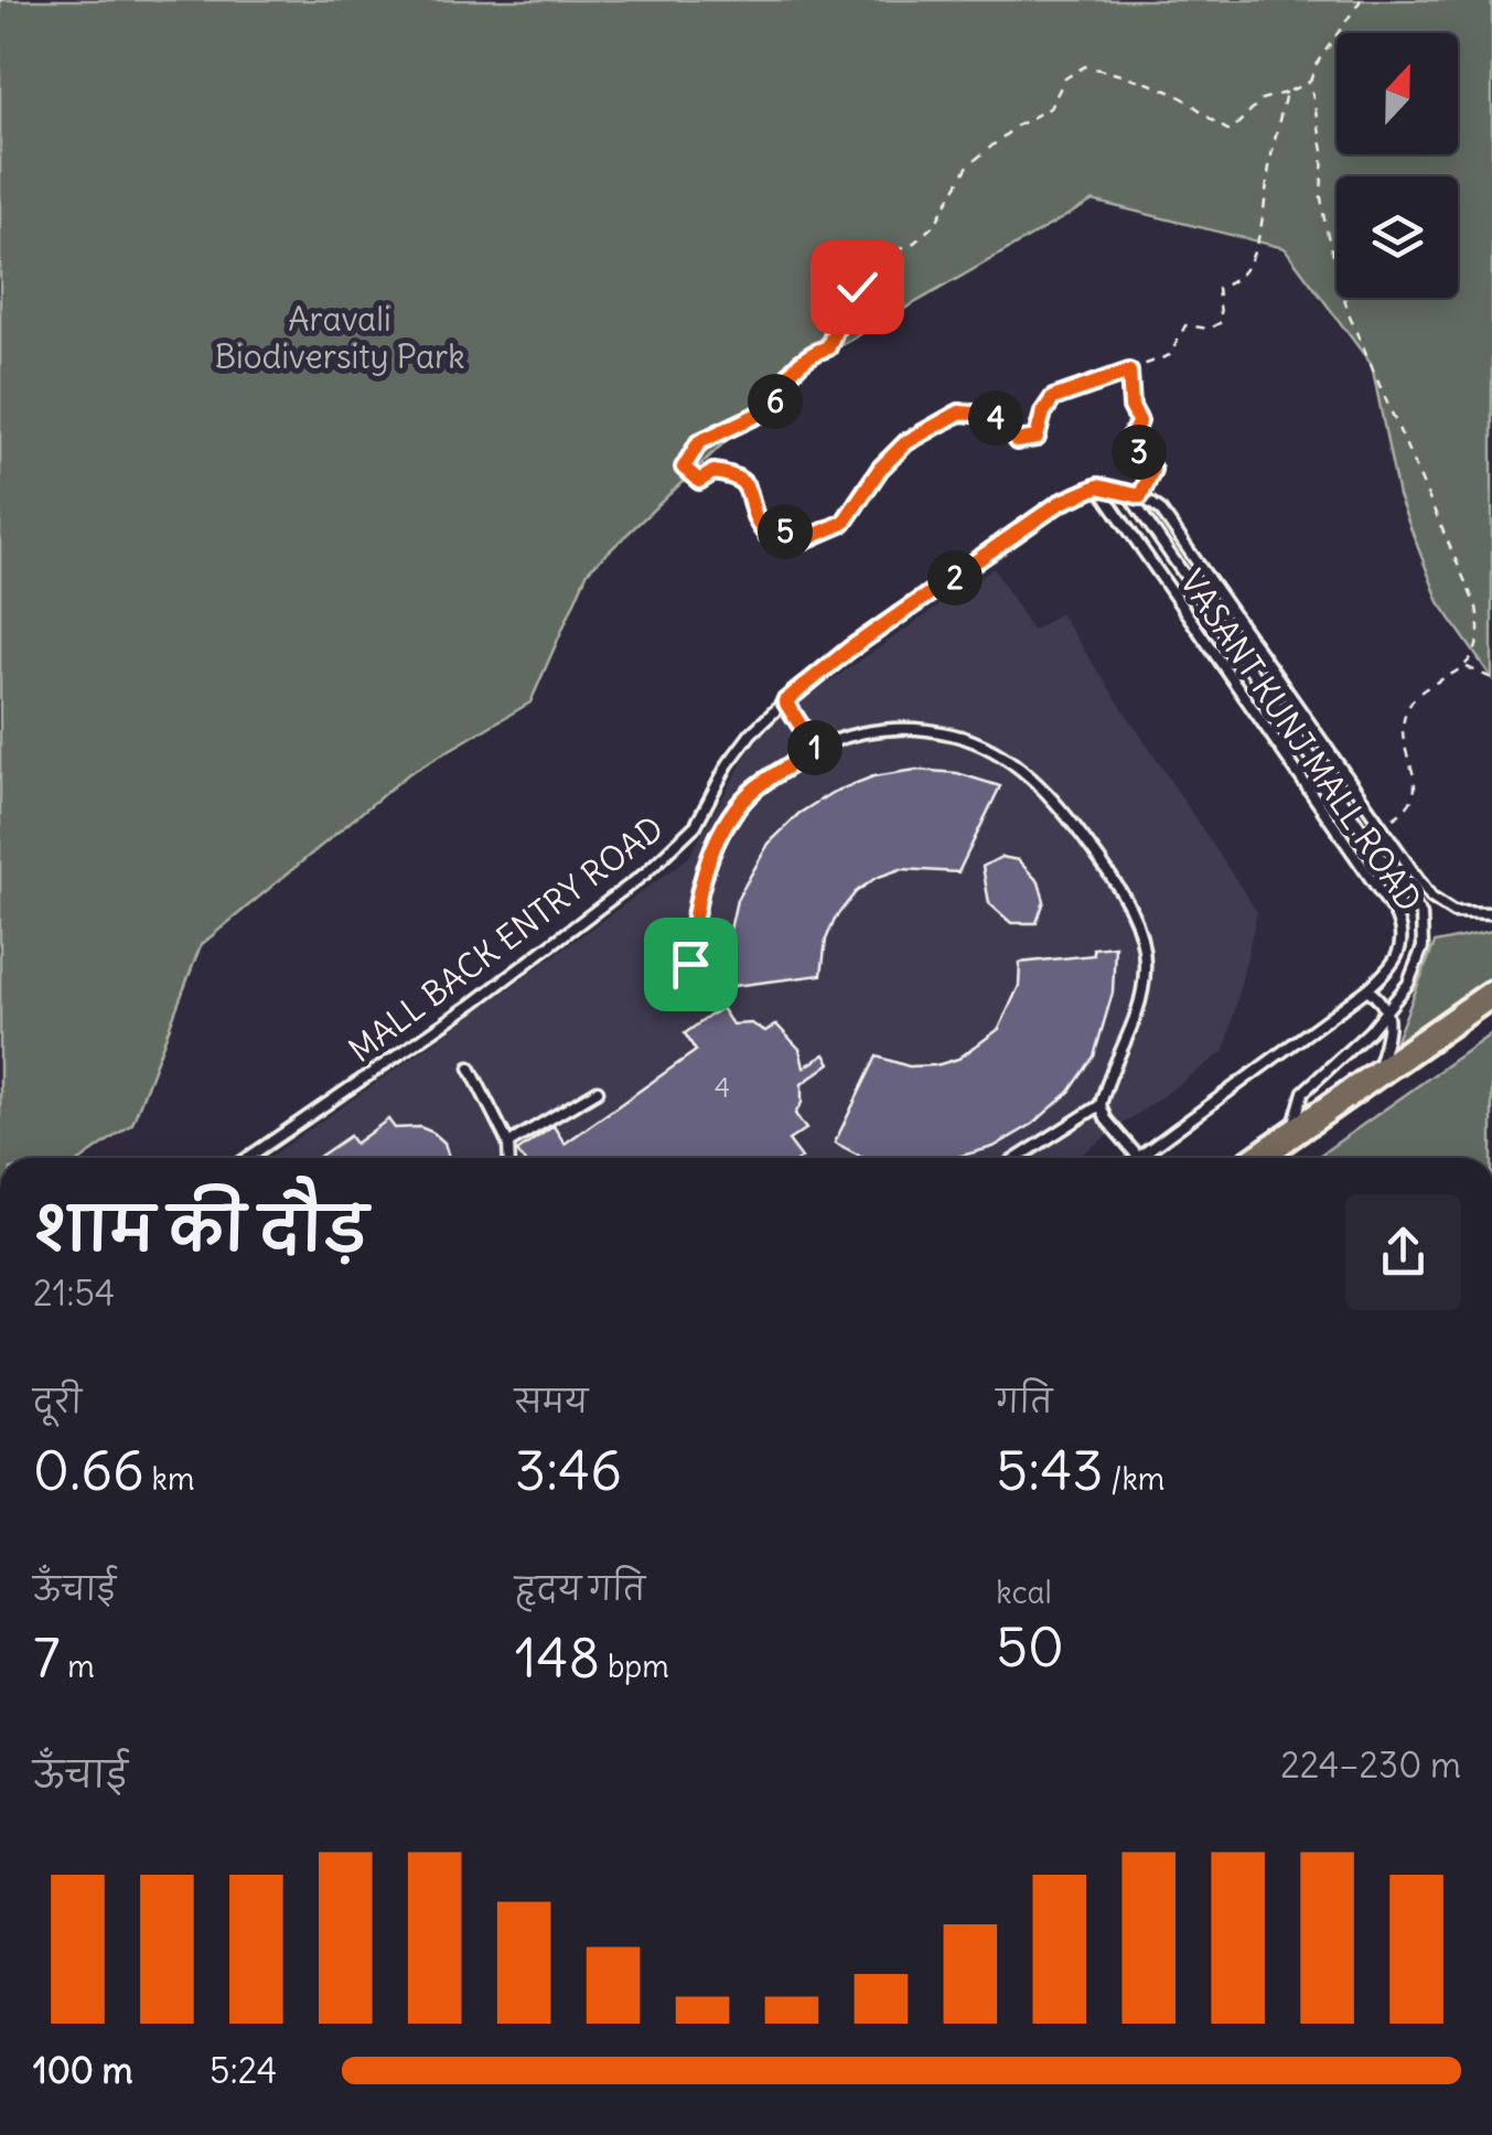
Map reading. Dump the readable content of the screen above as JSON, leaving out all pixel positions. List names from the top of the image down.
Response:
{
  "streets": {
    "lane": ["VASANT KUNJ MALL ROAD", "MALL BACK ENTRY ROAD"]
  },
  "crossings": [
    ["VASANT KUNJ MALL ROAD", "MALL BACK ENTRY ROAD"]
  ],
  "parks": ["Aravali Biodiversity Park"],
  "house_numbers": ["4"],
  "north": "top",
  "page": {
    "pins": [
      "6",
      "4",
      "3",
      "5",
      "2",
      "1"
    ],
    "heading": ["शाम की दौड़", "21:54"],
    "stats": [
      ["दूरी", "0.66 km"],
      ["समय", "3:46"],
      ["गति", "5:43 /km"],
      ["ऊँचाई", "7 m"],
      ["हृदय गति", "148 bpm"],
      ["kcal", "50"]
    ],
    "chart": ["ऊँचाई", "224–230 m"],
    "list": [
      {
        "name": "100 m",
        "note": "5:24"
      }
    ]
  }
}
